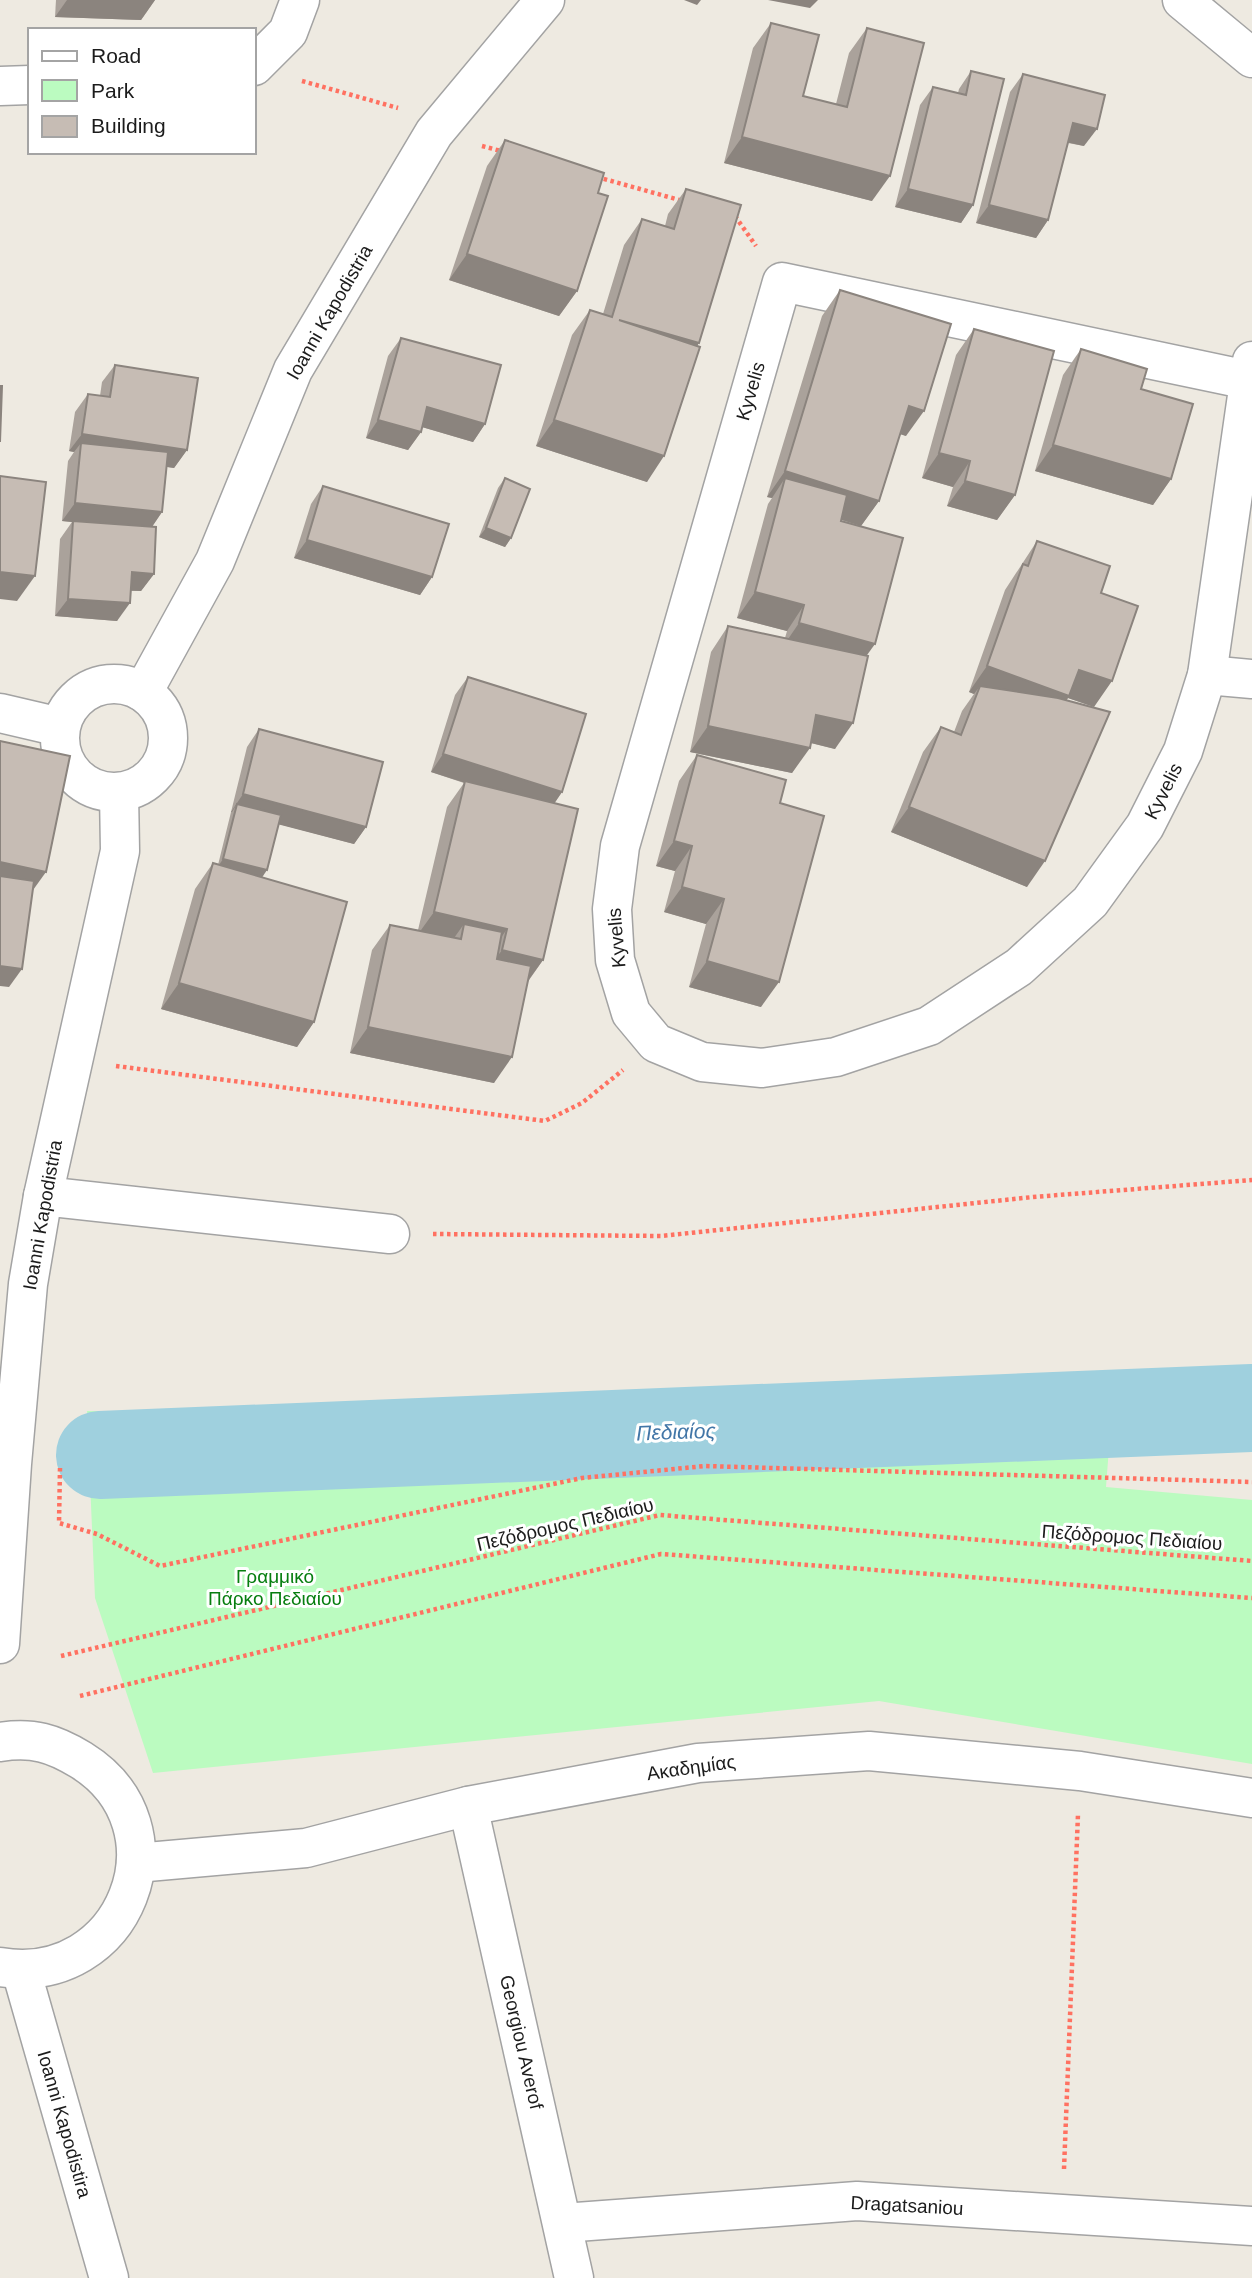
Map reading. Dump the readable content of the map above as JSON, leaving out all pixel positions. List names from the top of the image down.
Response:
{
  "streets": {
    "street": [
      "Ioanni Kapodistria",
      "Kyvelis",
      "Ακαδημίας",
      "Georgiou Averof",
      "Ioanni Kapodistira",
      "Dragatsaniou"
    ],
    "path": ["Πεζόδρομος Πεδιαίου"]
  },
  "crossings": [
    ["Ακαδημίας", "Georgiou Averof"],
    ["Georgiou Averof", "Dragatsaniou"]
  ],
  "water": ["Πεδιαίος"],
  "parks": ["Γραμμικό Πάρκο Πεδιαίου"],
  "legend": ["Road", "Park", "Building"]
}
